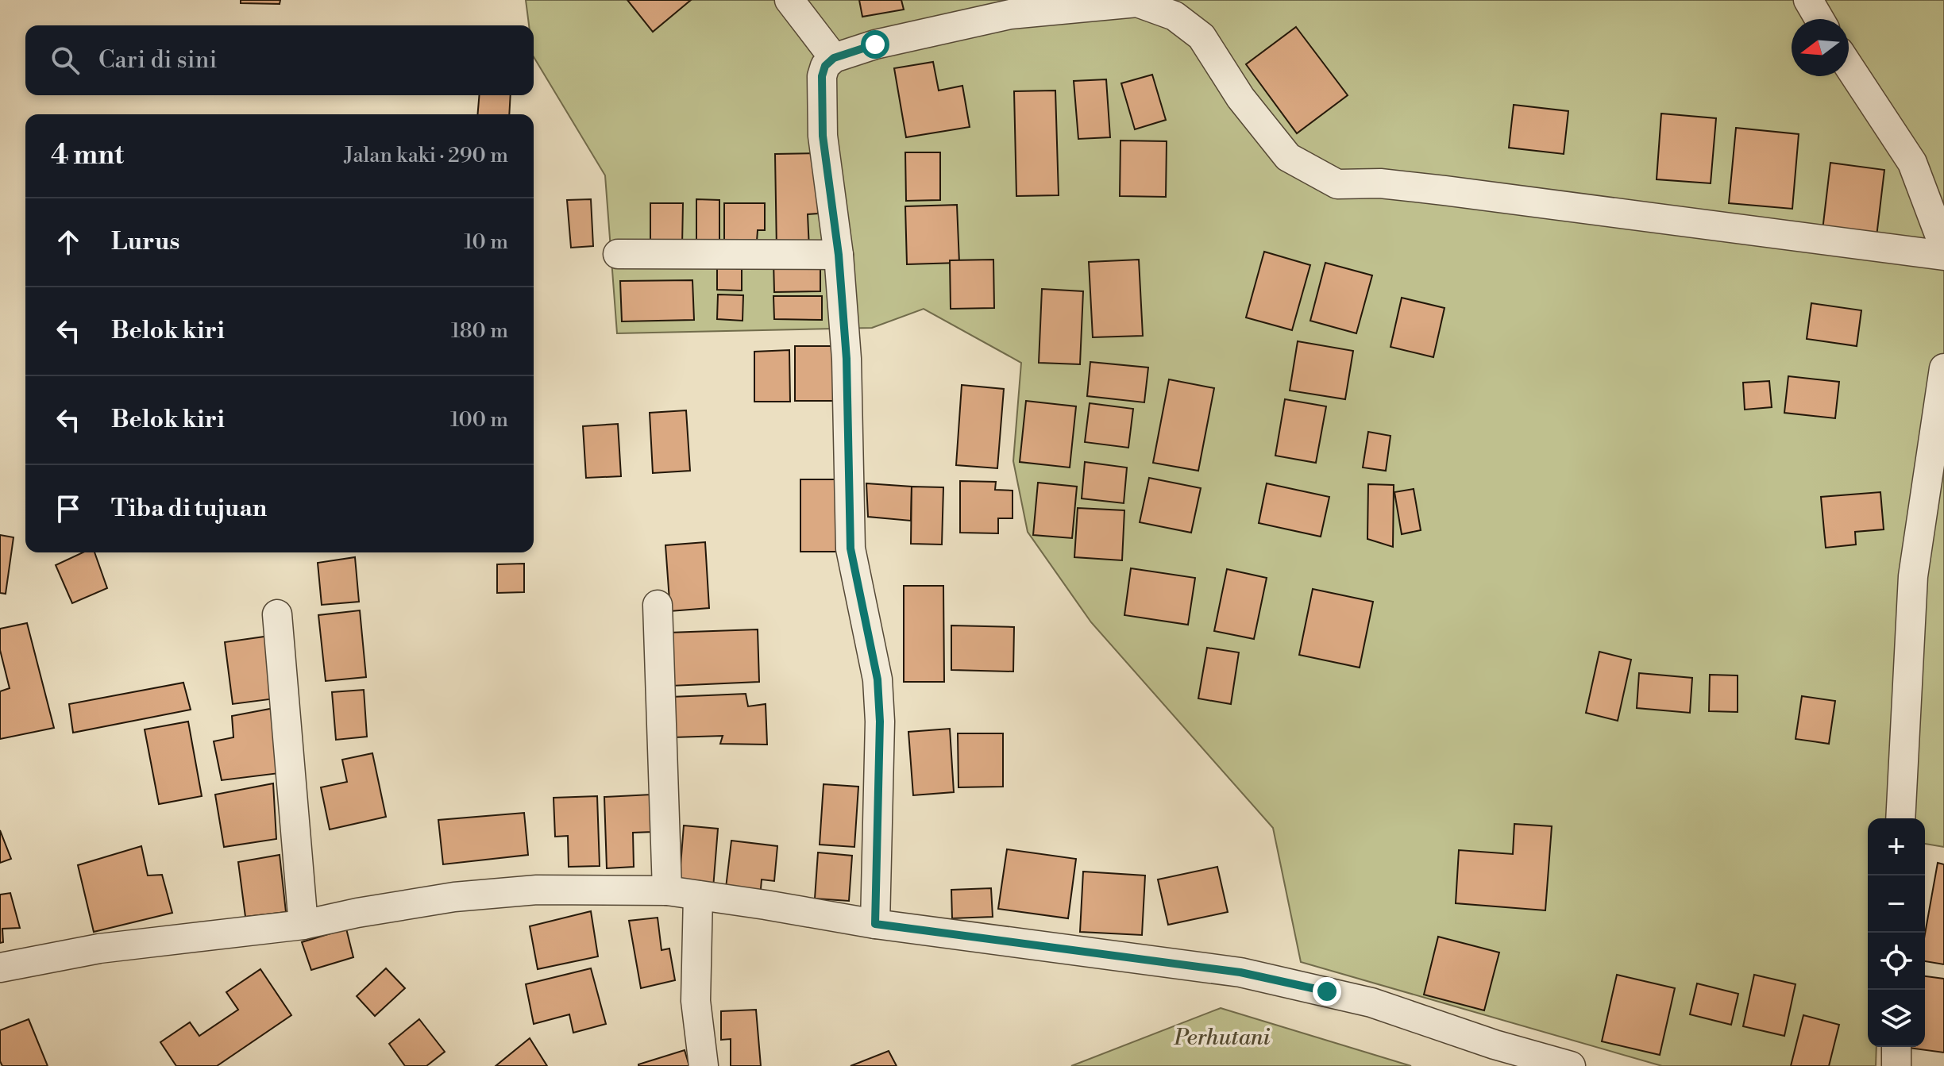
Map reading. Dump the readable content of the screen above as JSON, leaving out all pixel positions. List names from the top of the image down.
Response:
{
  "parks": ["Perhutani"],
  "north": "left",
  "page": {
    "search": "Cari di sini",
    "heading": ["4 mnt", "Jalan kaki · 290 m"],
    "list": [
      ["Lurus", "10 m"],
      ["Belok kiri", "180 m"],
      ["Belok kiri", "100 m"],
      "Tiba di tujuan"
    ],
    "map_buttons": ["+", "−"]
  }
}
